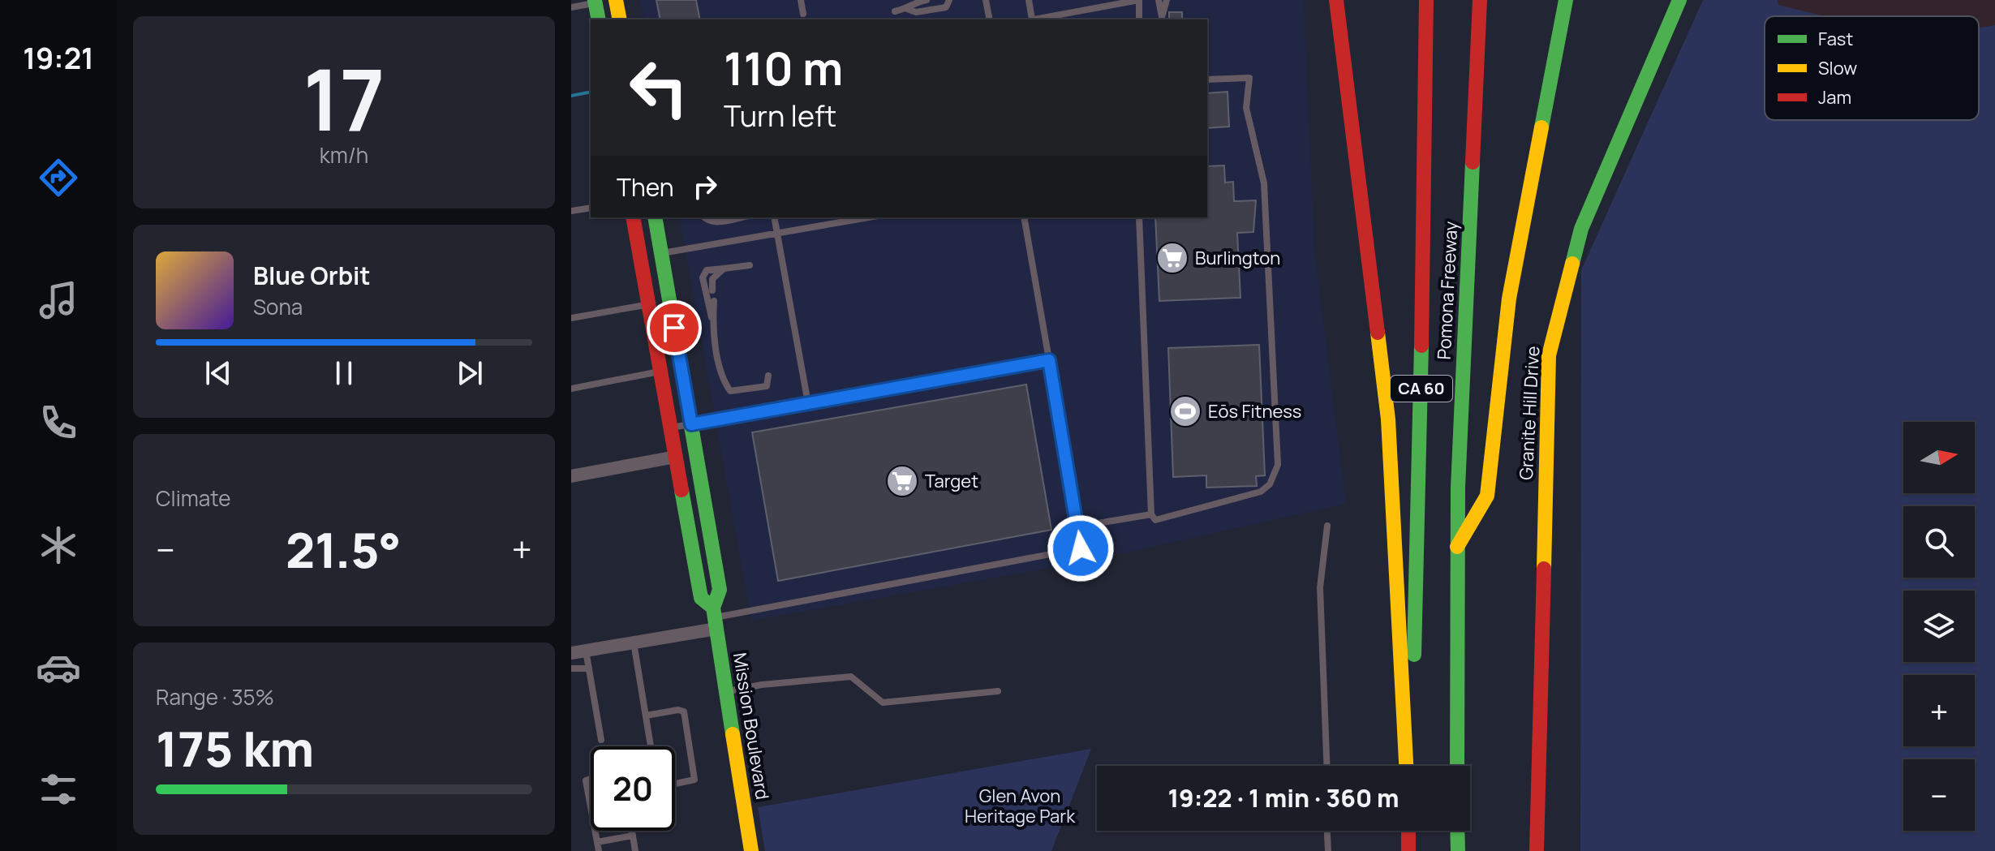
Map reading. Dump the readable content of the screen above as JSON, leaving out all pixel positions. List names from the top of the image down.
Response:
{
  "streets": {
    "main road": [
      "Pomona Freeway",
      "CA 60",
      "Granite Hill Drive",
      "Mission Boulevard"
    ]
  },
  "parks": ["Glen Avon Heritage Park"],
  "places": {
    "supermarket": ["Burlington", "Target"],
    "sports": ["Eōs Fitness"]
  },
  "legend": ["Fast", "Slow", "Jam"],
  "north": "right",
  "page": {
    "tabs": "19:21",
    "tile": [
      ["17", "km/h"],
      "Climate",
      ["Range · 35%", "175 km"]
    ],
    "turn": ["110 m", "Turn left"],
    "then": "Then",
    "song": ["Blue Orbit", "Sona"],
    "map_buttons": ["+", "−"],
    "heat": ["−", "21.5°", "+"],
    "limit": "20",
    "trip": "19:22 · 1 min · 360 m"
  }
}
